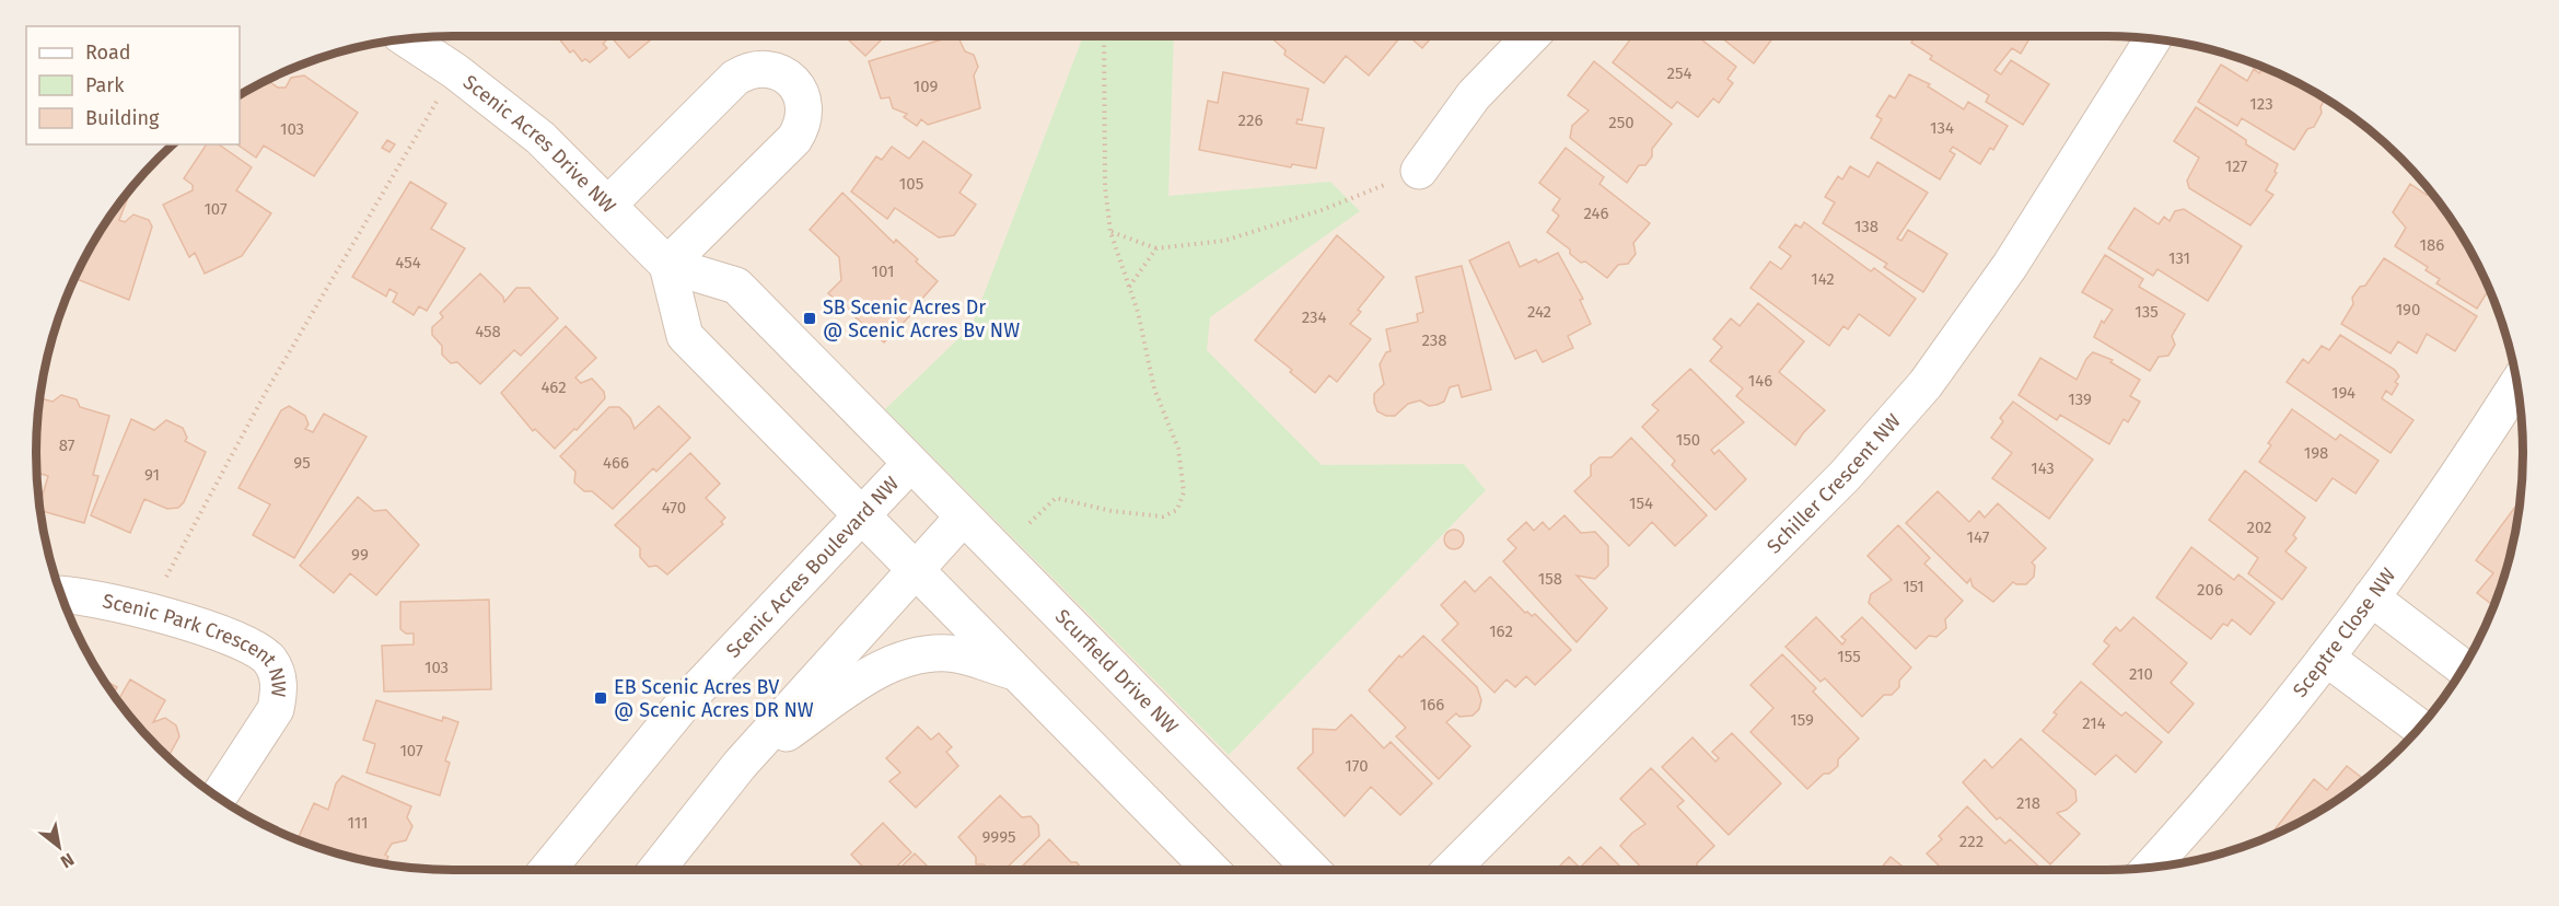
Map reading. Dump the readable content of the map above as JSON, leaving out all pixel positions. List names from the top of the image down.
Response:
{
  "streets": {
    "street": [
      "Scenic Acres Drive NW",
      "Schiller Crescent NW",
      "Scenic Acres Boulevard NW",
      "Sceptre Close NW",
      "Scenic Park Crescent NW",
      "Scurfield Drive NW"
    ]
  },
  "crossings": [
    ["Scenic Acres Drive NW", "Scenic Acres Boulevard NW"],
    ["Scenic Acres Drive NW", "Scurfield Drive NW"],
    ["Scenic Acres Boulevard NW", "Scurfield Drive NW"]
  ],
  "places": {
    "transit": ["SB Scenic Acres Dr @ Scenic Acres Bv NW", "EB Scenic Acres BV @ Scenic Acres DR NW"]
  },
  "house_numbers": [
    "254",
    "109",
    "123",
    "226",
    "250",
    "134",
    "103",
    "127",
    "105",
    "107",
    "246",
    "138",
    "186",
    "131",
    "454",
    "101",
    "142",
    "190",
    "242",
    "135",
    "234",
    "458",
    "238",
    "146",
    "462",
    "194",
    "139",
    "150",
    "87",
    "198",
    "95",
    "466",
    "143",
    "91",
    "154",
    "470",
    "202",
    "147",
    "99",
    "158",
    "151",
    "206",
    "162",
    "155",
    "103",
    "210",
    "166",
    "159",
    "214",
    "107",
    "170",
    "218",
    "111",
    "9995",
    "222"
  ],
  "legend": ["Road", "Park", "Building"],
  "north": "bottom right"
}
